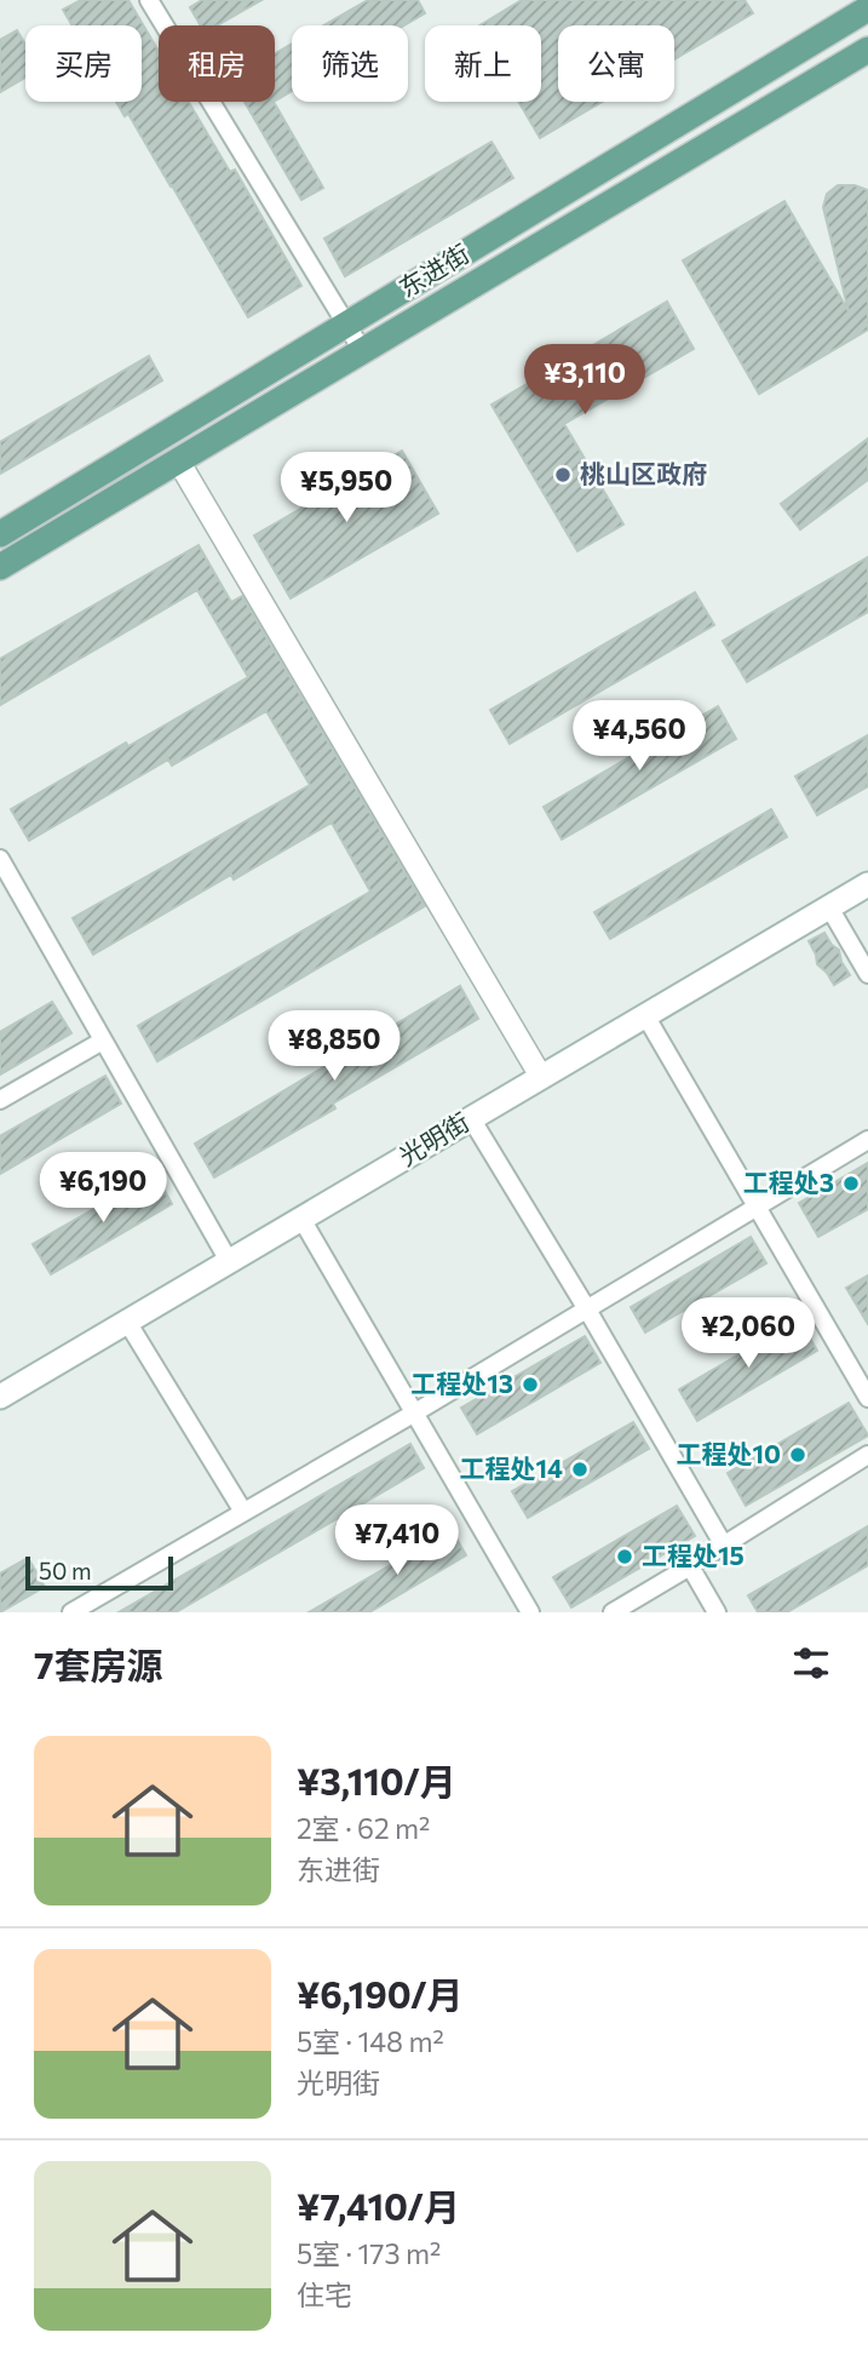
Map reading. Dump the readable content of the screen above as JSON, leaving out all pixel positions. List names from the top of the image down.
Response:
{
  "streets": {
    "main road": ["东进街", "光明街"]
  },
  "places": [
    "桃山区政府",
    "工程处3",
    "工程处13",
    "工程处10",
    "工程处14",
    "工程处15"
  ],
  "scale_bar": "50 m",
  "page": {
    "chip": [
      "买房",
      "租房",
      "筛选",
      "新上",
      "公寓"
    ],
    "price": [
      "¥3,110",
      "¥5,950",
      "¥4,560",
      "¥8,850",
      "¥6,190",
      "¥2,060",
      "¥7,410"
    ],
    "scale": "50 m",
    "heading": "7套房源",
    "list": [
      {
        "name": "¥3,110/月",
        "note": "2室 · 62 m² · 东进街"
      },
      {
        "name": "¥6,190/月",
        "note": "5室 · 148 m² · 光明街"
      },
      {
        "name": "¥7,410/月",
        "note": "5室 · 173 m² · 住宅"
      }
    ]
  }
}
